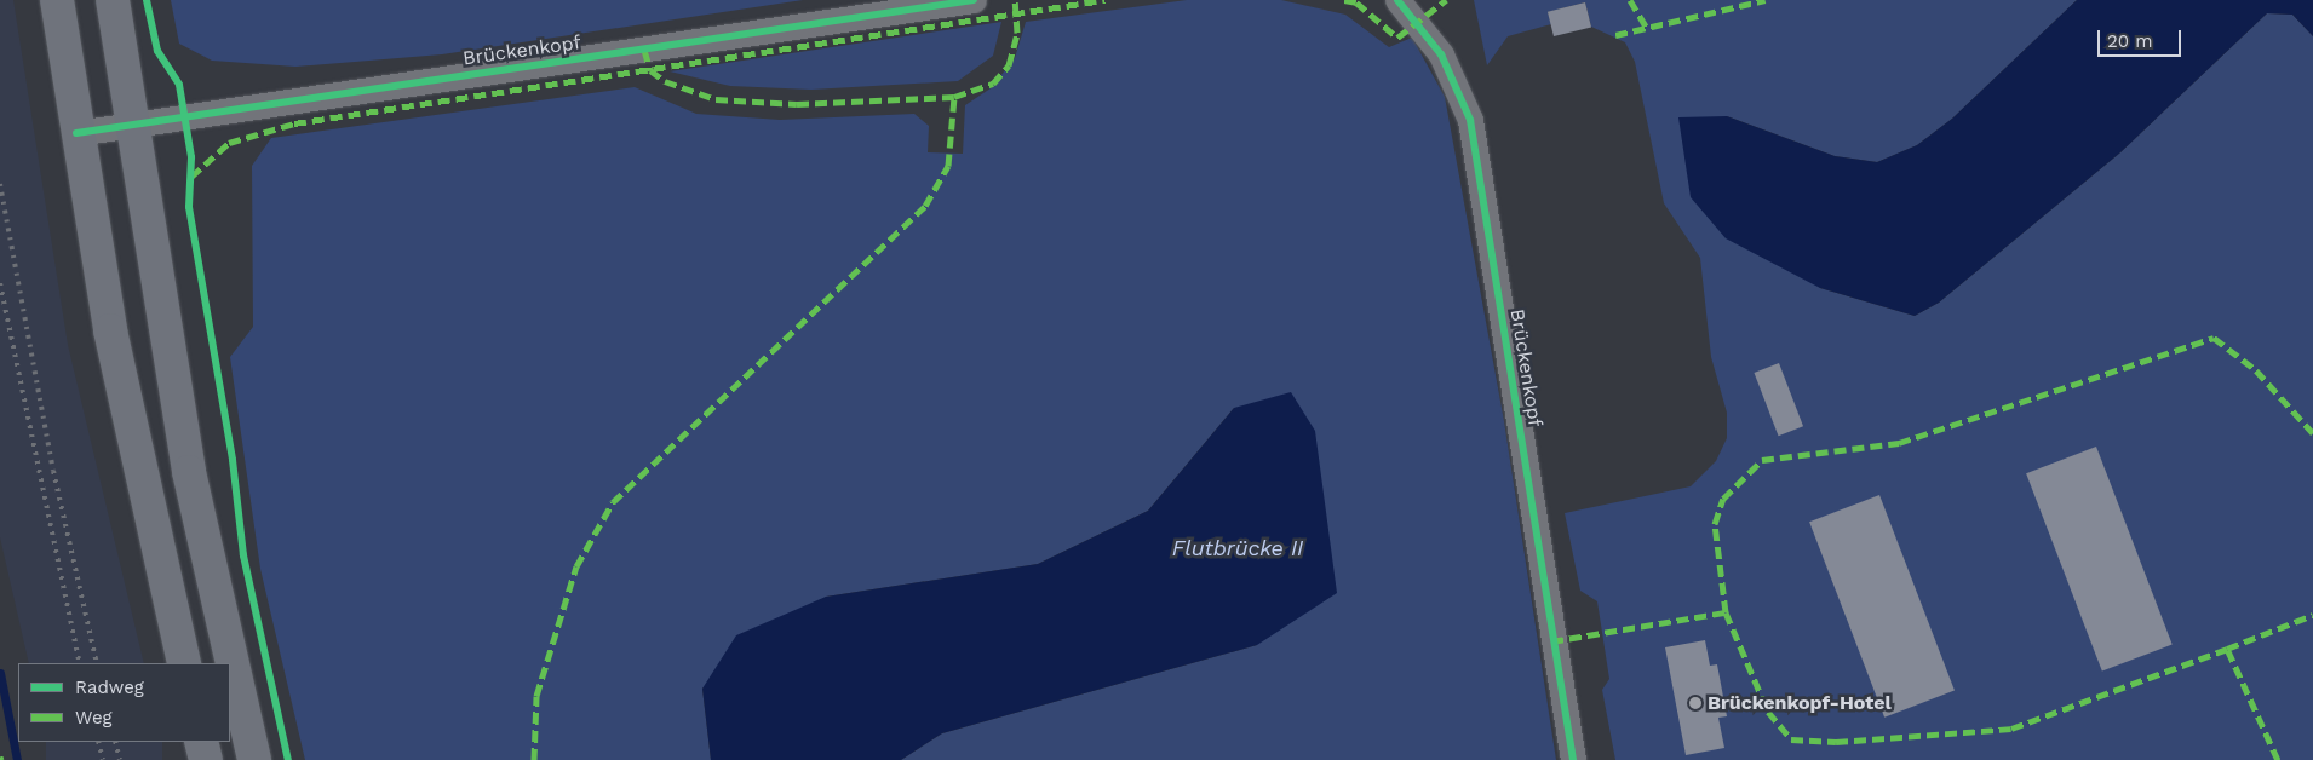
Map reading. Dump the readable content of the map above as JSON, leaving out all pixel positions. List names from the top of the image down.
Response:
{
  "streets": {
    "street": ["Brückenkopf"]
  },
  "water": ["Flutbrücke II"],
  "places": ["Brückenkopf-Hotel"],
  "legend": ["Radweg", "Weg"],
  "scale_bar": "20 m"
}
